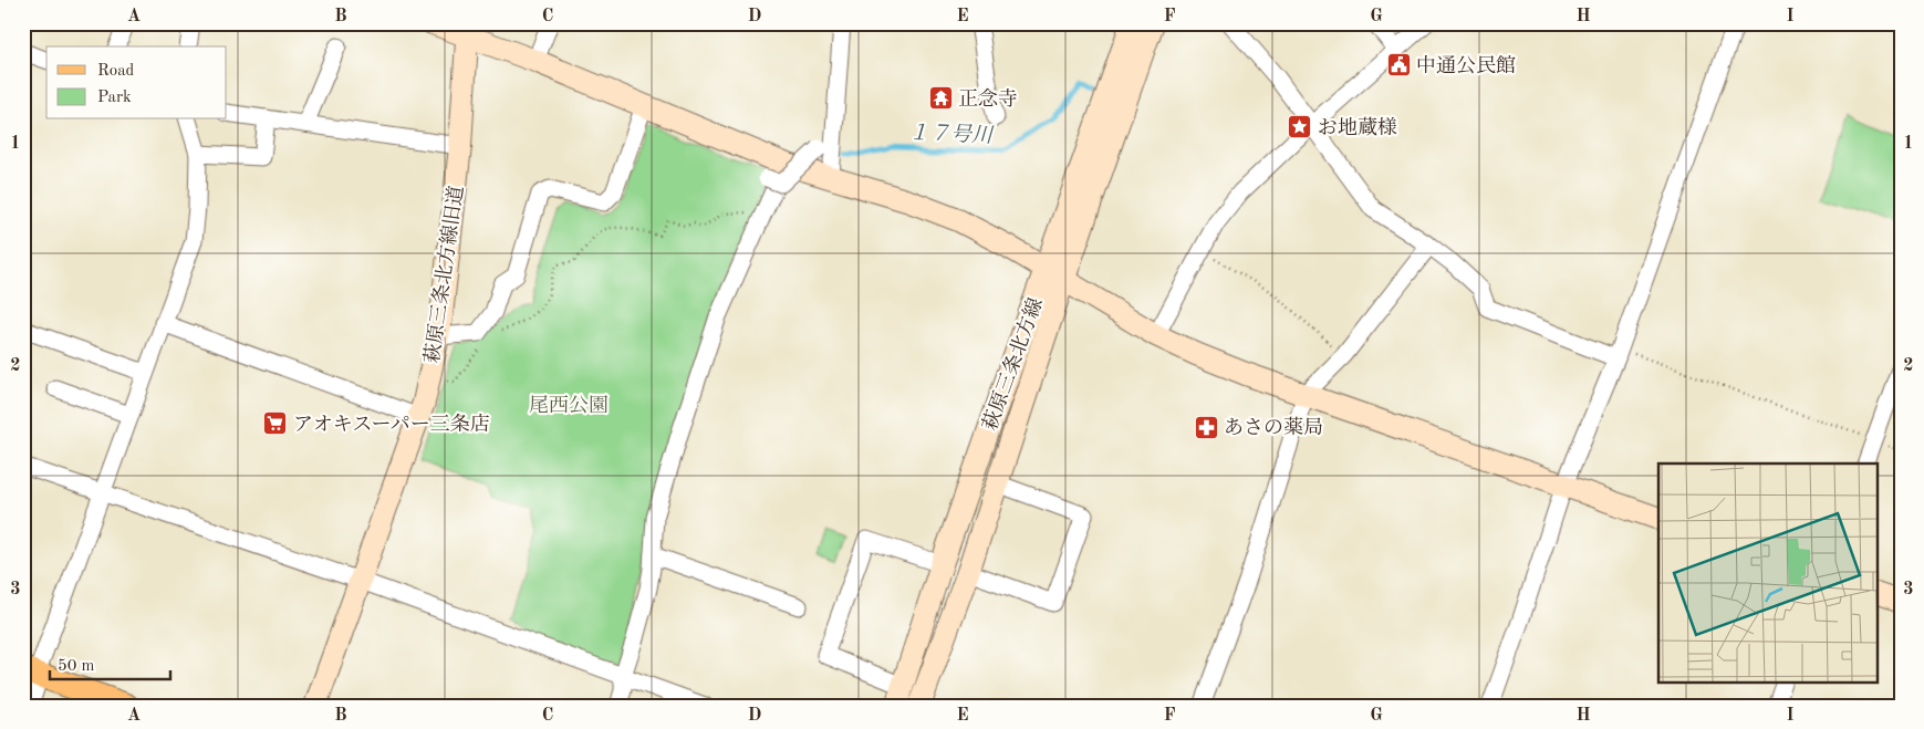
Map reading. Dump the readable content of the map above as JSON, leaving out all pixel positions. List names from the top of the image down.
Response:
{
  "streets": {
    "street": ["萩原三条北方線旧道", "萩原三条北方線"]
  },
  "water": ["１７号川"],
  "parks": ["尾西公園"],
  "places": {
    "public building": ["中通公民館"],
    "temple": ["正念寺"],
    "place": ["お地蔵様"],
    "supermarket": ["アオキスーパー三条店"],
    "pharmacy": ["あさの薬局"]
  },
  "legend": ["Road", "Park"],
  "scale_bar": "50 m",
  "grid": {
    "columns": [
      "A",
      "B",
      "C",
      "D",
      "E",
      "F",
      "G",
      "H",
      "I"
    ],
    "rows": ["1", "2", "3"]
  }
}
